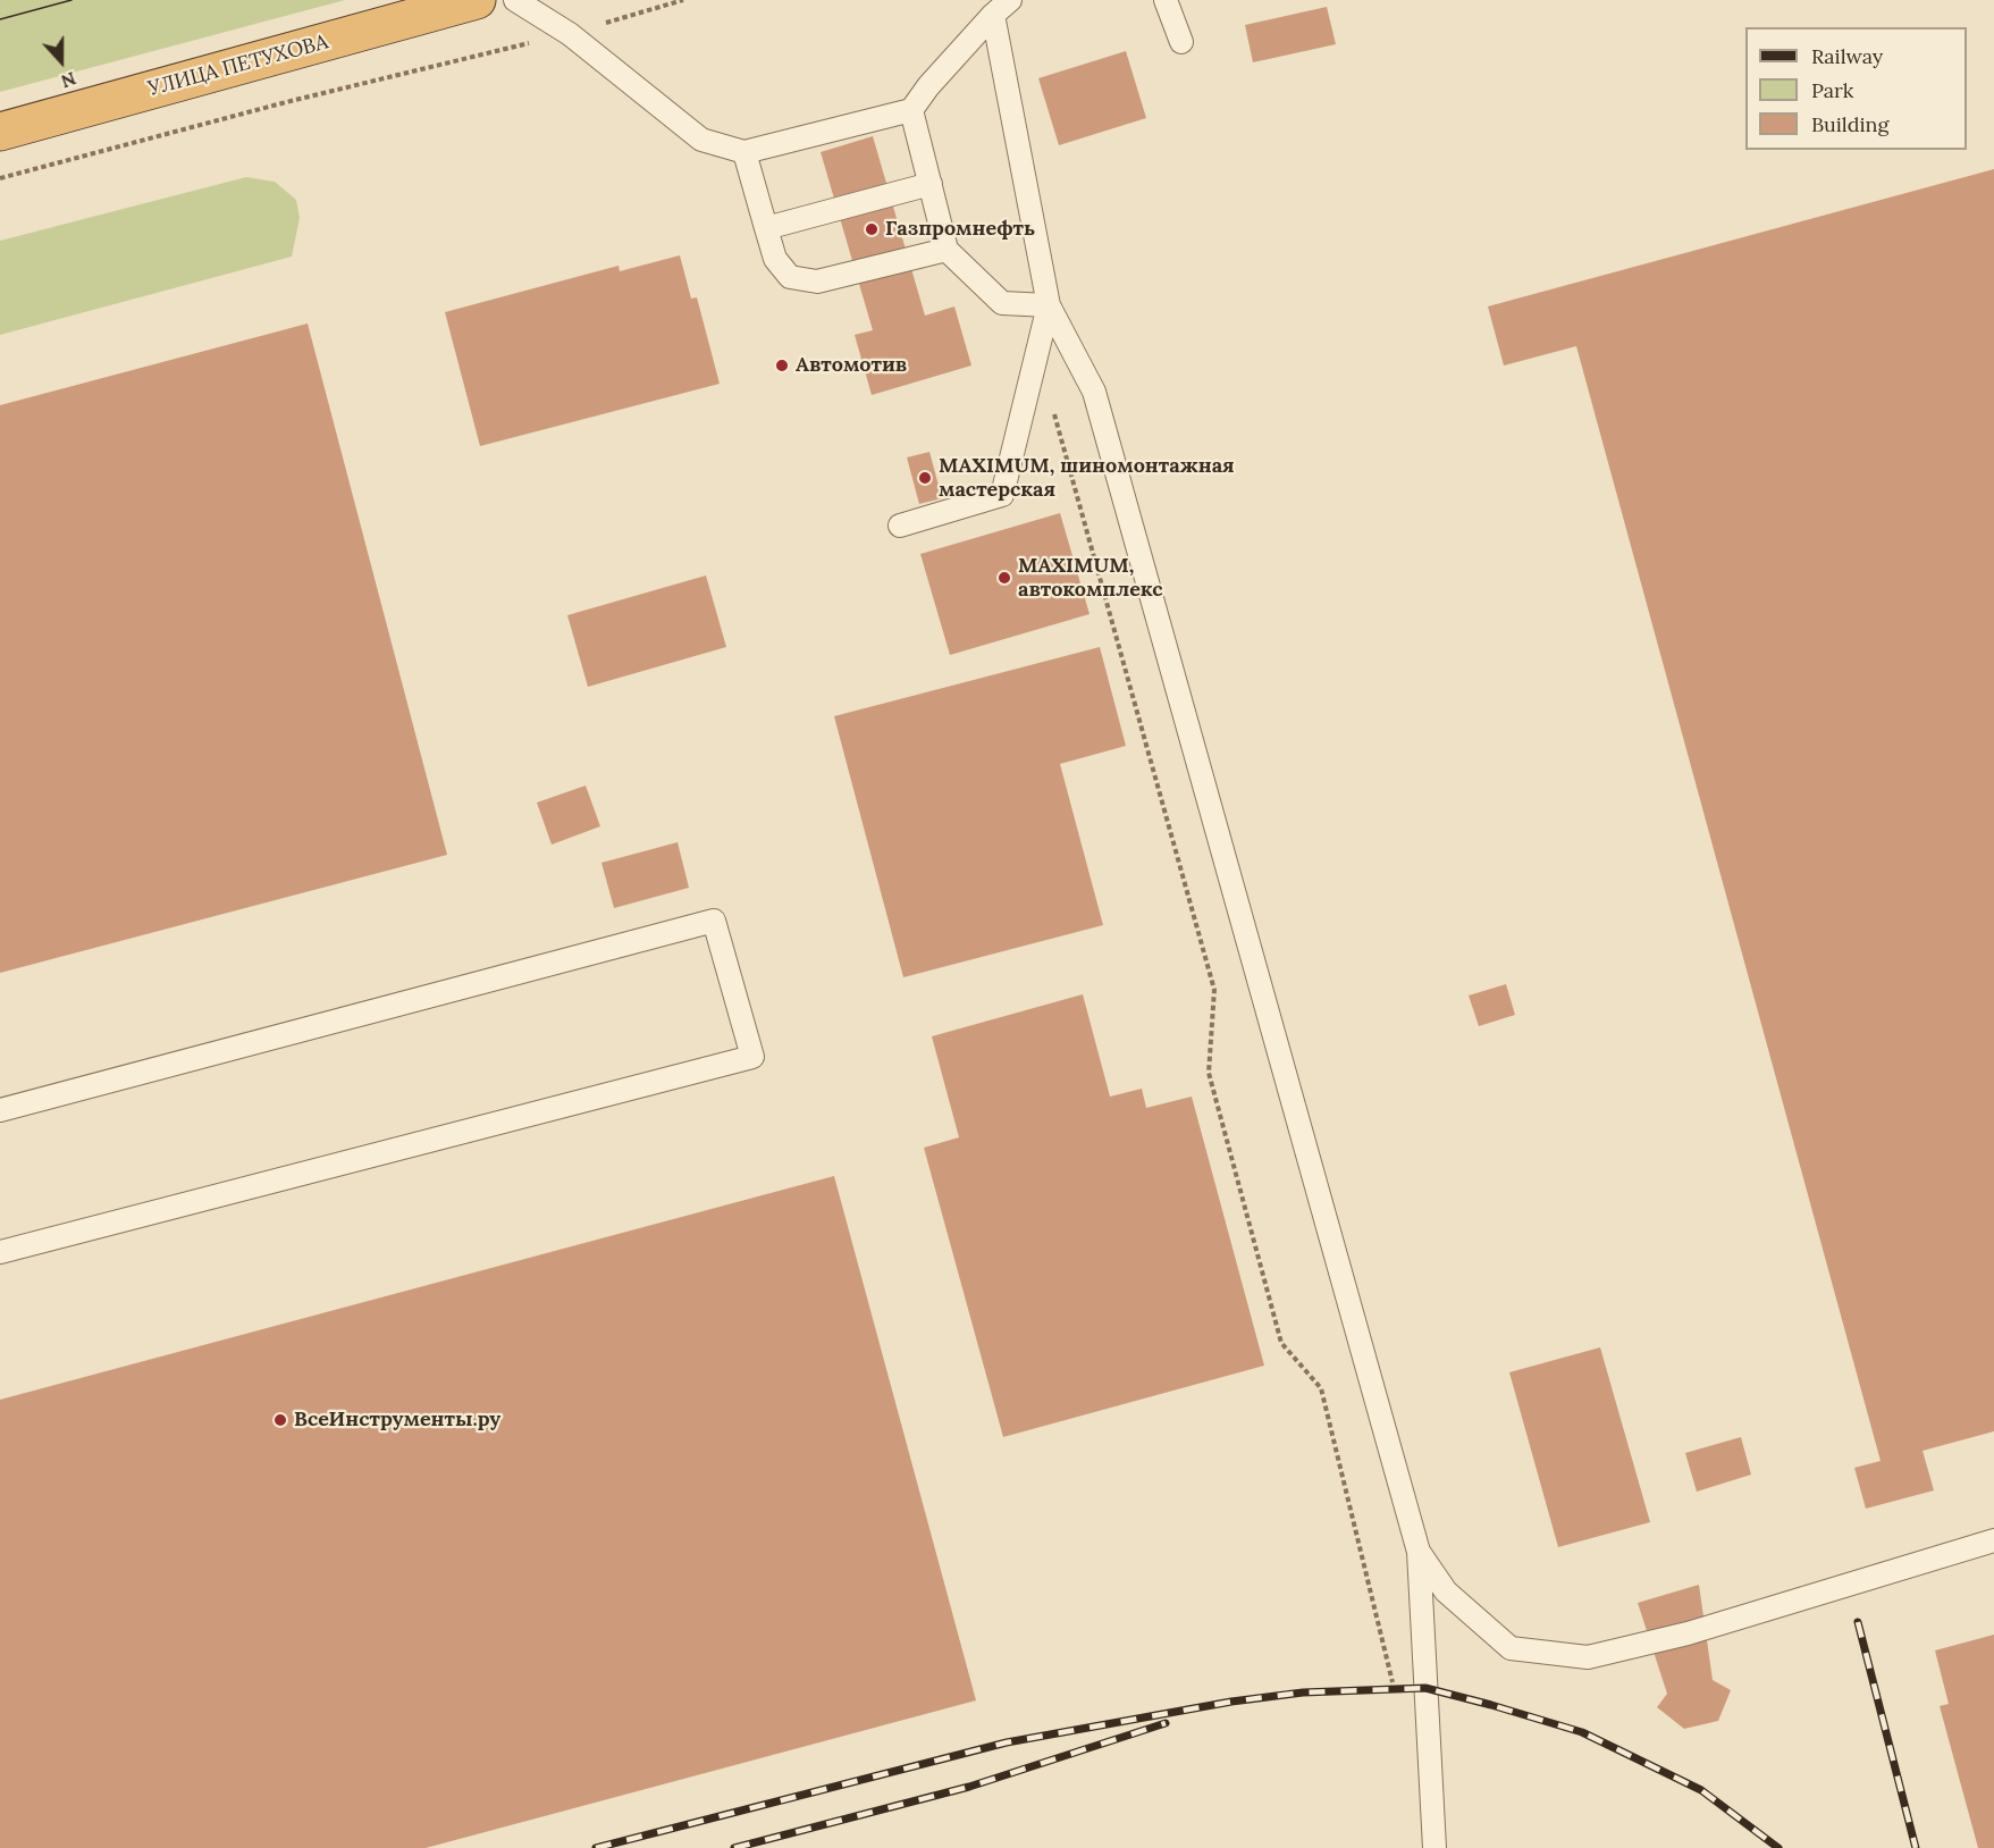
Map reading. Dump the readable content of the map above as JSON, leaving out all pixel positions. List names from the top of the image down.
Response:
{
  "streets": {
    "highway": ["УЛИЦА ПЕТУХОВА"]
  },
  "places": [
    "Газпромнефть",
    "Автомотив",
    "MAXIMUM, шиномонтажная мастерская",
    "MAXIMUM, автокомплекс",
    "ВсеИнструменты.ру"
  ],
  "legend": ["Railway", "Park", "Building"],
  "north": "bottom"
}
